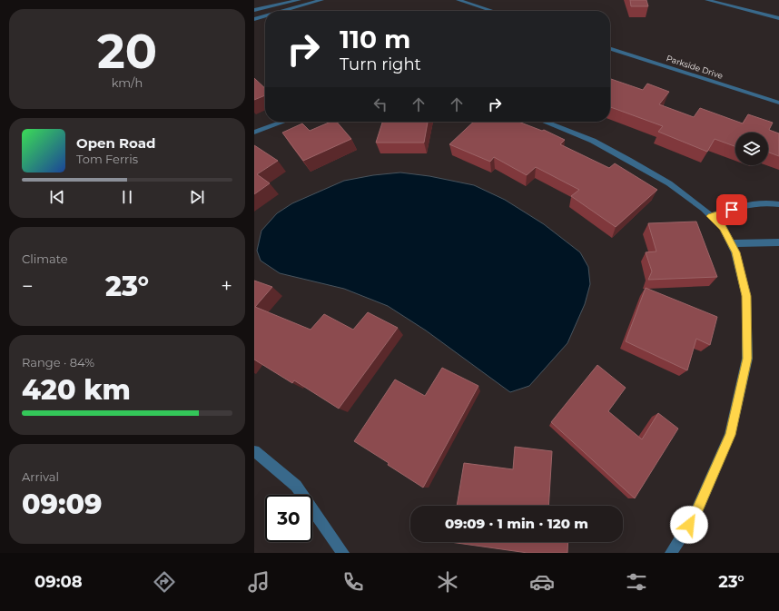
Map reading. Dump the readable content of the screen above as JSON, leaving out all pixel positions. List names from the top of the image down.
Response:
{
  "streets": {
    "street": ["Parkside Drive"]
  },
  "page": {
    "tile": [
      ["20", "km/h"],
      "Climate",
      ["Range · 84%", "420 km"],
      ["Arrival", "09:09"]
    ],
    "turn": ["110 m", "Turn right"],
    "song": ["Open Road", "Tom Ferris"],
    "heat": ["−", "23°", "+"],
    "limit": "30",
    "trip": "09:09 · 1 min · 120 m",
    "tabs": ["09:08", "23°"]
  }
}
